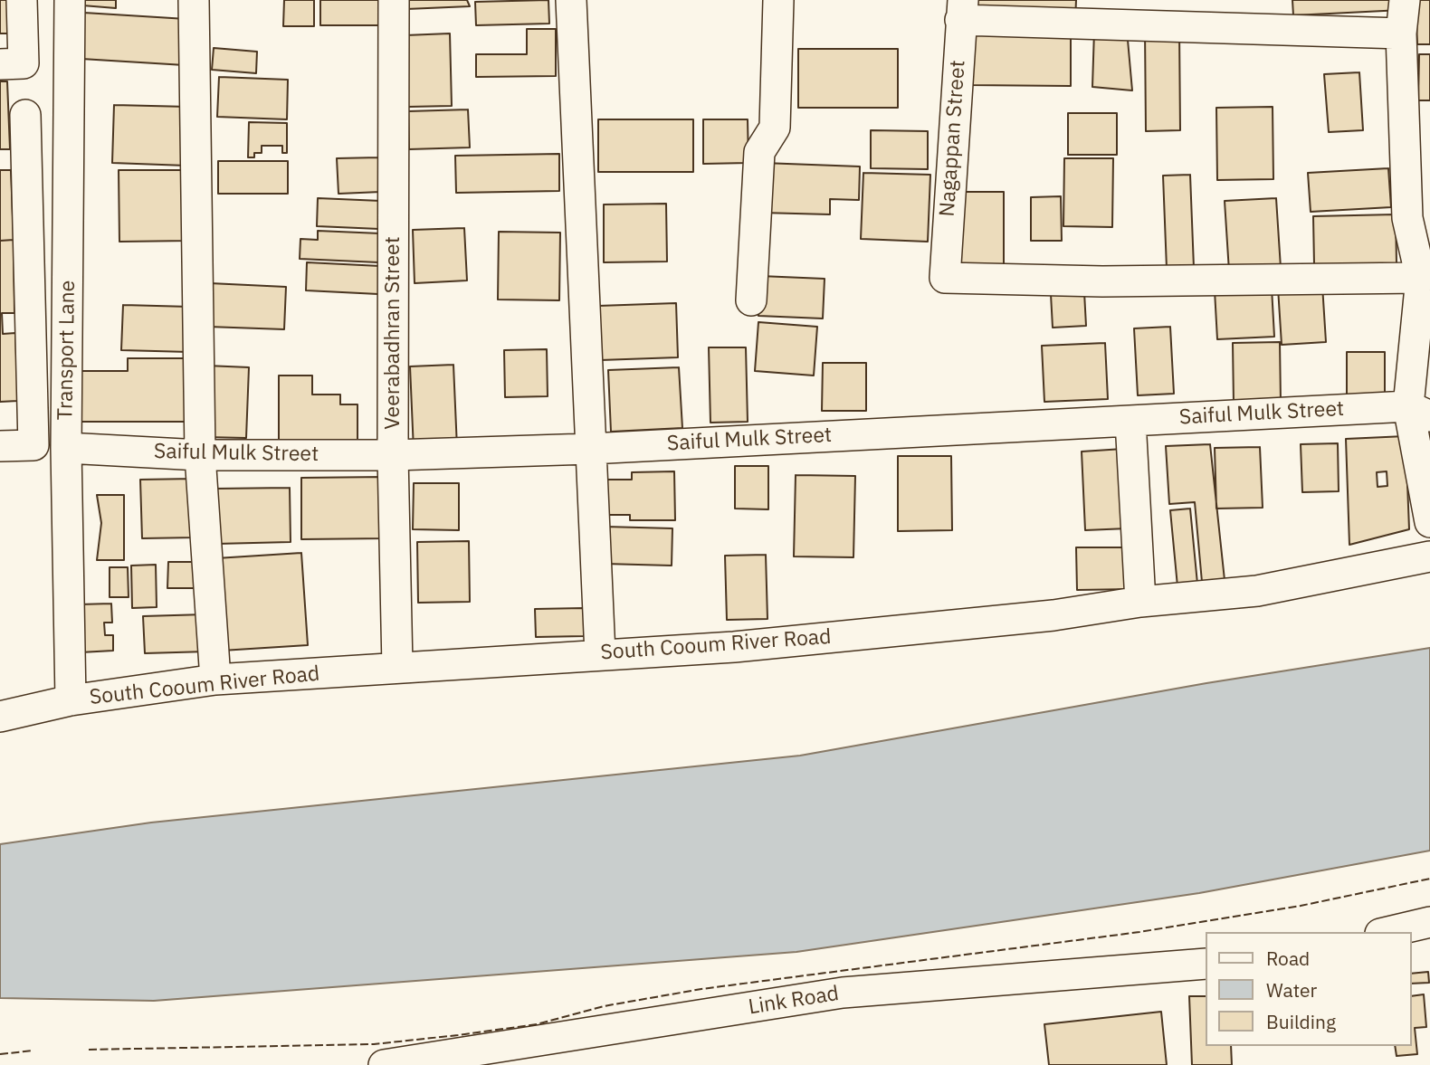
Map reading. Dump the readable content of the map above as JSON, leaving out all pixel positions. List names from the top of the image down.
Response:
{
  "streets": {
    "street": [
      "Nagappan Street",
      "Veerabadhran Street",
      "Transport Lane",
      "Saiful Mulk Street",
      "South Cooum River Road",
      "Link Road"
    ]
  },
  "crossings": [
    ["Veerabadhran Street", "Saiful Mulk Street"],
    ["Veerabadhran Street", "South Cooum River Road"],
    ["Transport Lane", "Saiful Mulk Street"],
    ["Transport Lane", "South Cooum River Road"]
  ],
  "legend": ["Road", "Water", "Building"]
}
